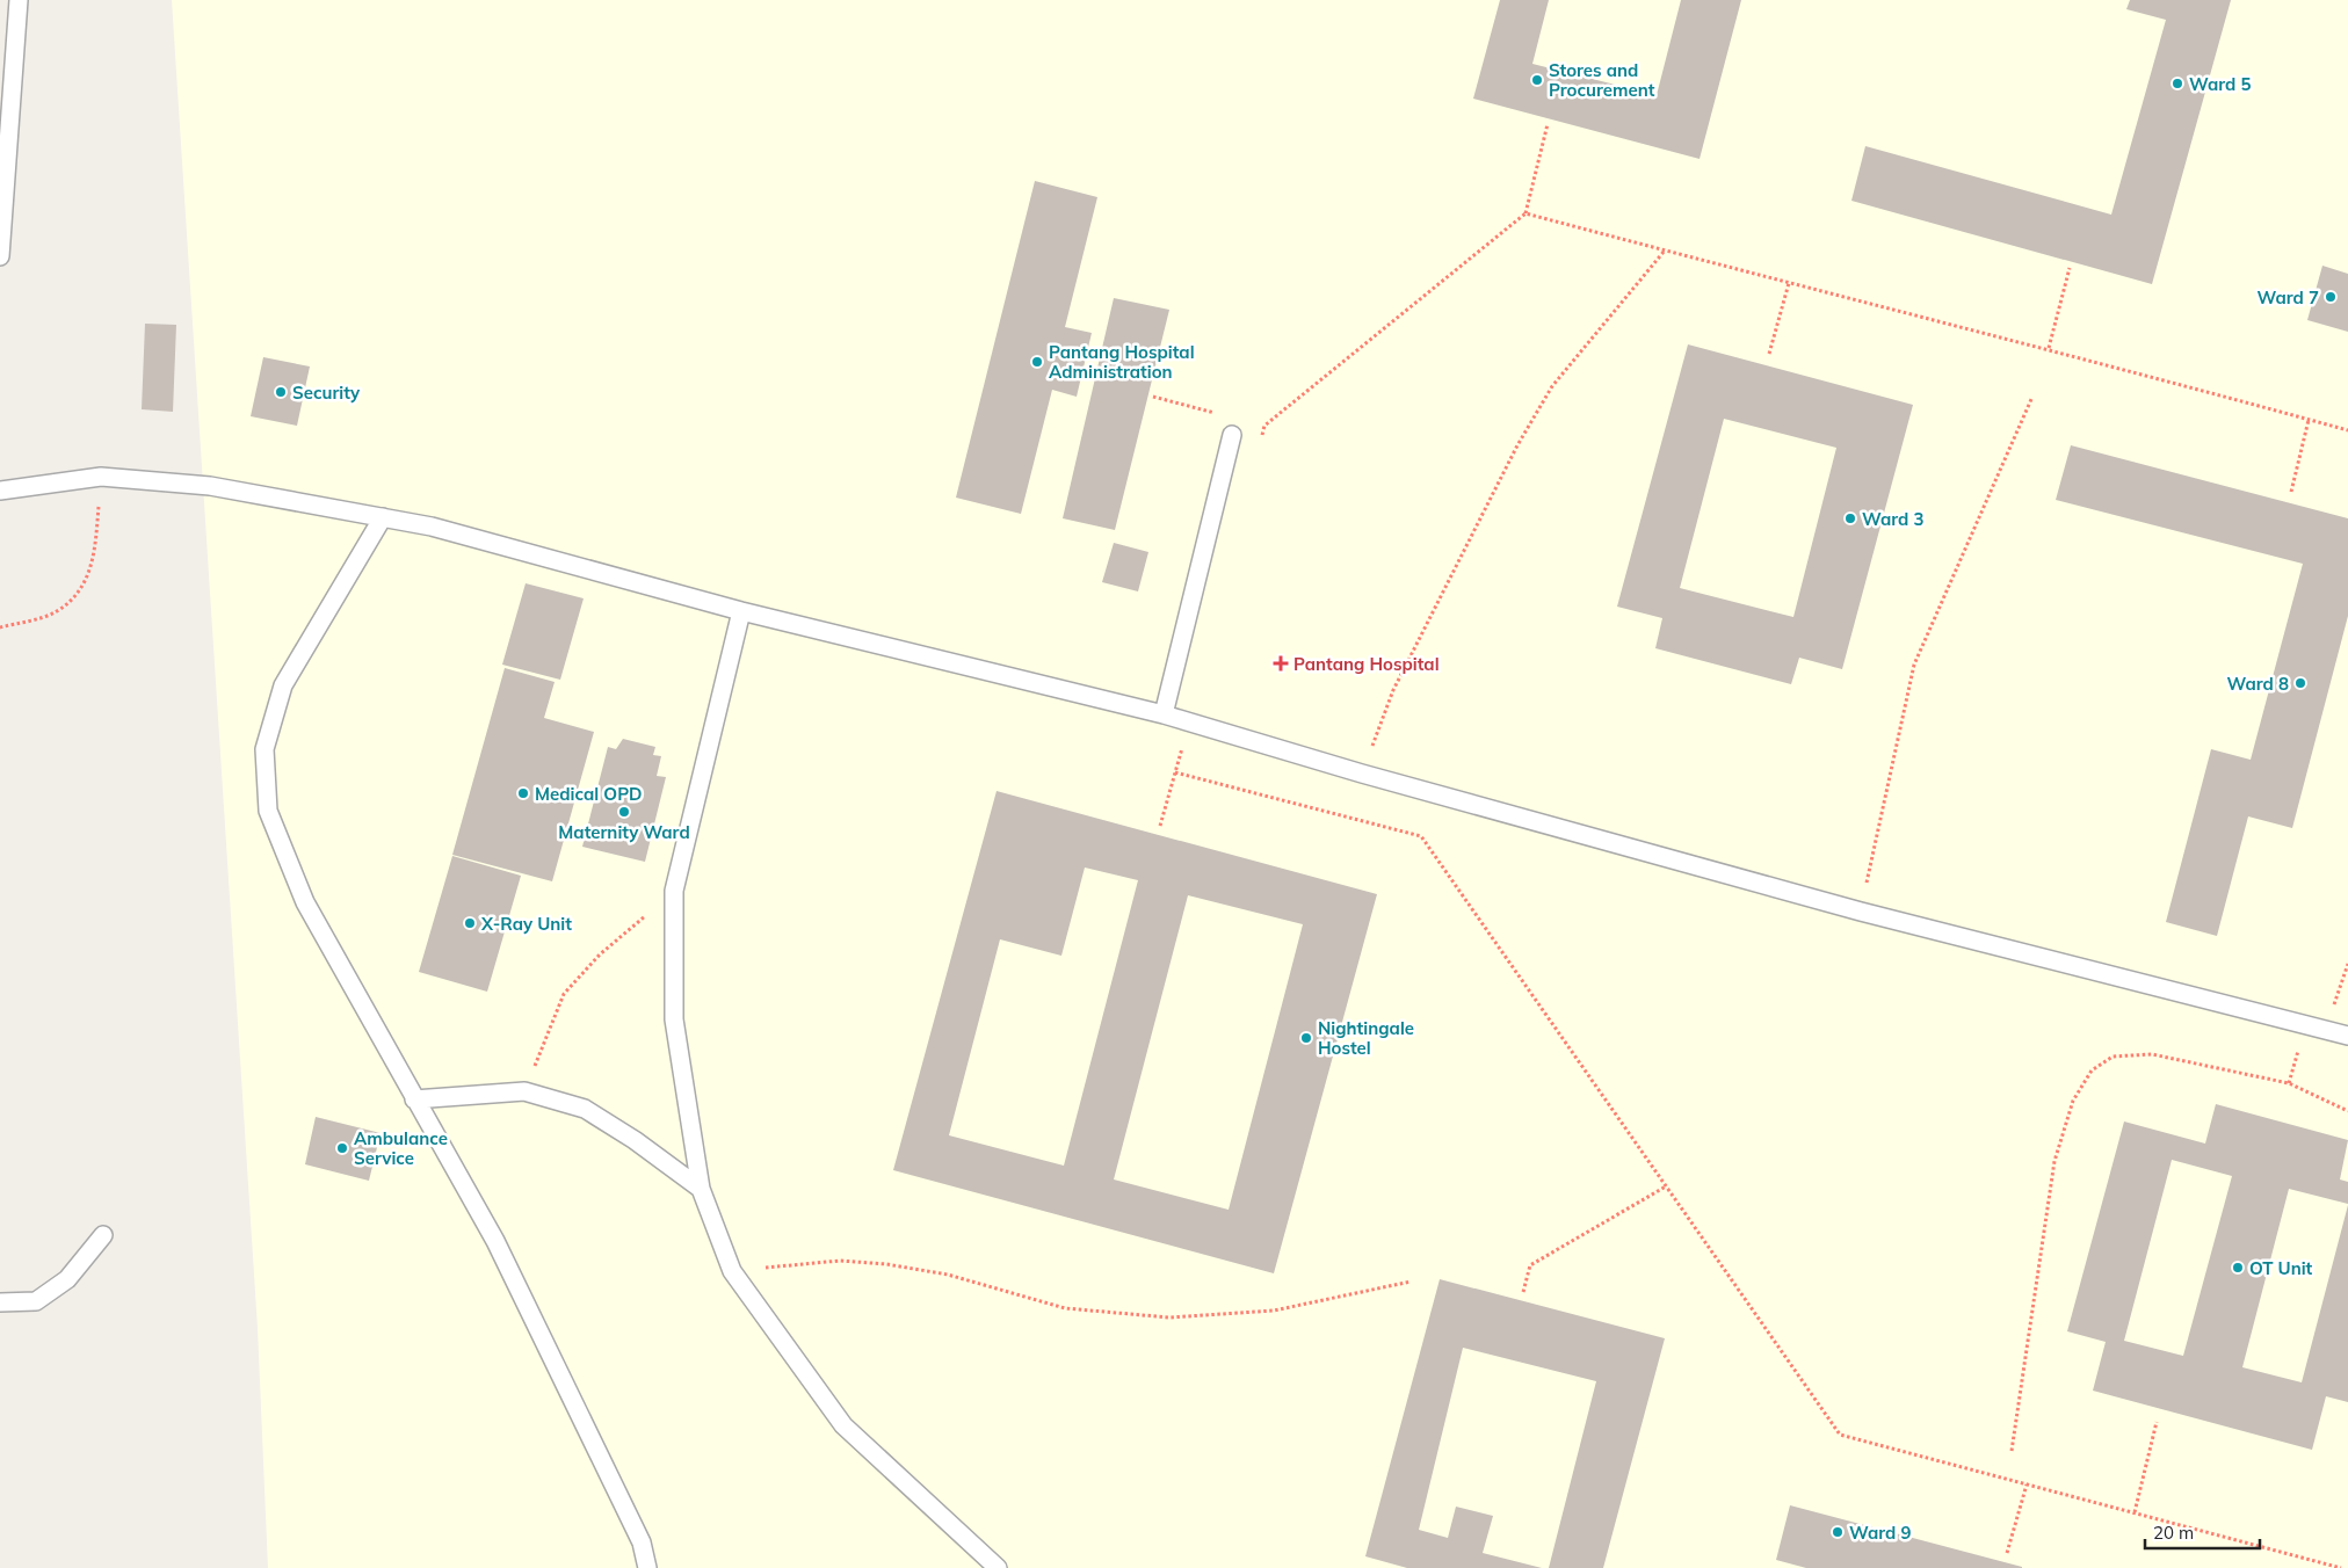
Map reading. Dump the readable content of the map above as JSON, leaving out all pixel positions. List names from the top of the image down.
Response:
{
  "places": {
    "other": [
      "Stores and Procurement",
      "Ward 5",
      "Ward 7",
      "Pantang Hospital Administration",
      "Security",
      "Ward 3",
      "Ward 8",
      "Medical OPD",
      "Maternity Ward",
      "X-Ray Unit",
      "Nightingale Hostel",
      "Ambulance Service",
      "OT Unit",
      "Ward 9"
    ],
    "health": ["Pantang Hospital"]
  },
  "scale_bar": "20 m"
}
